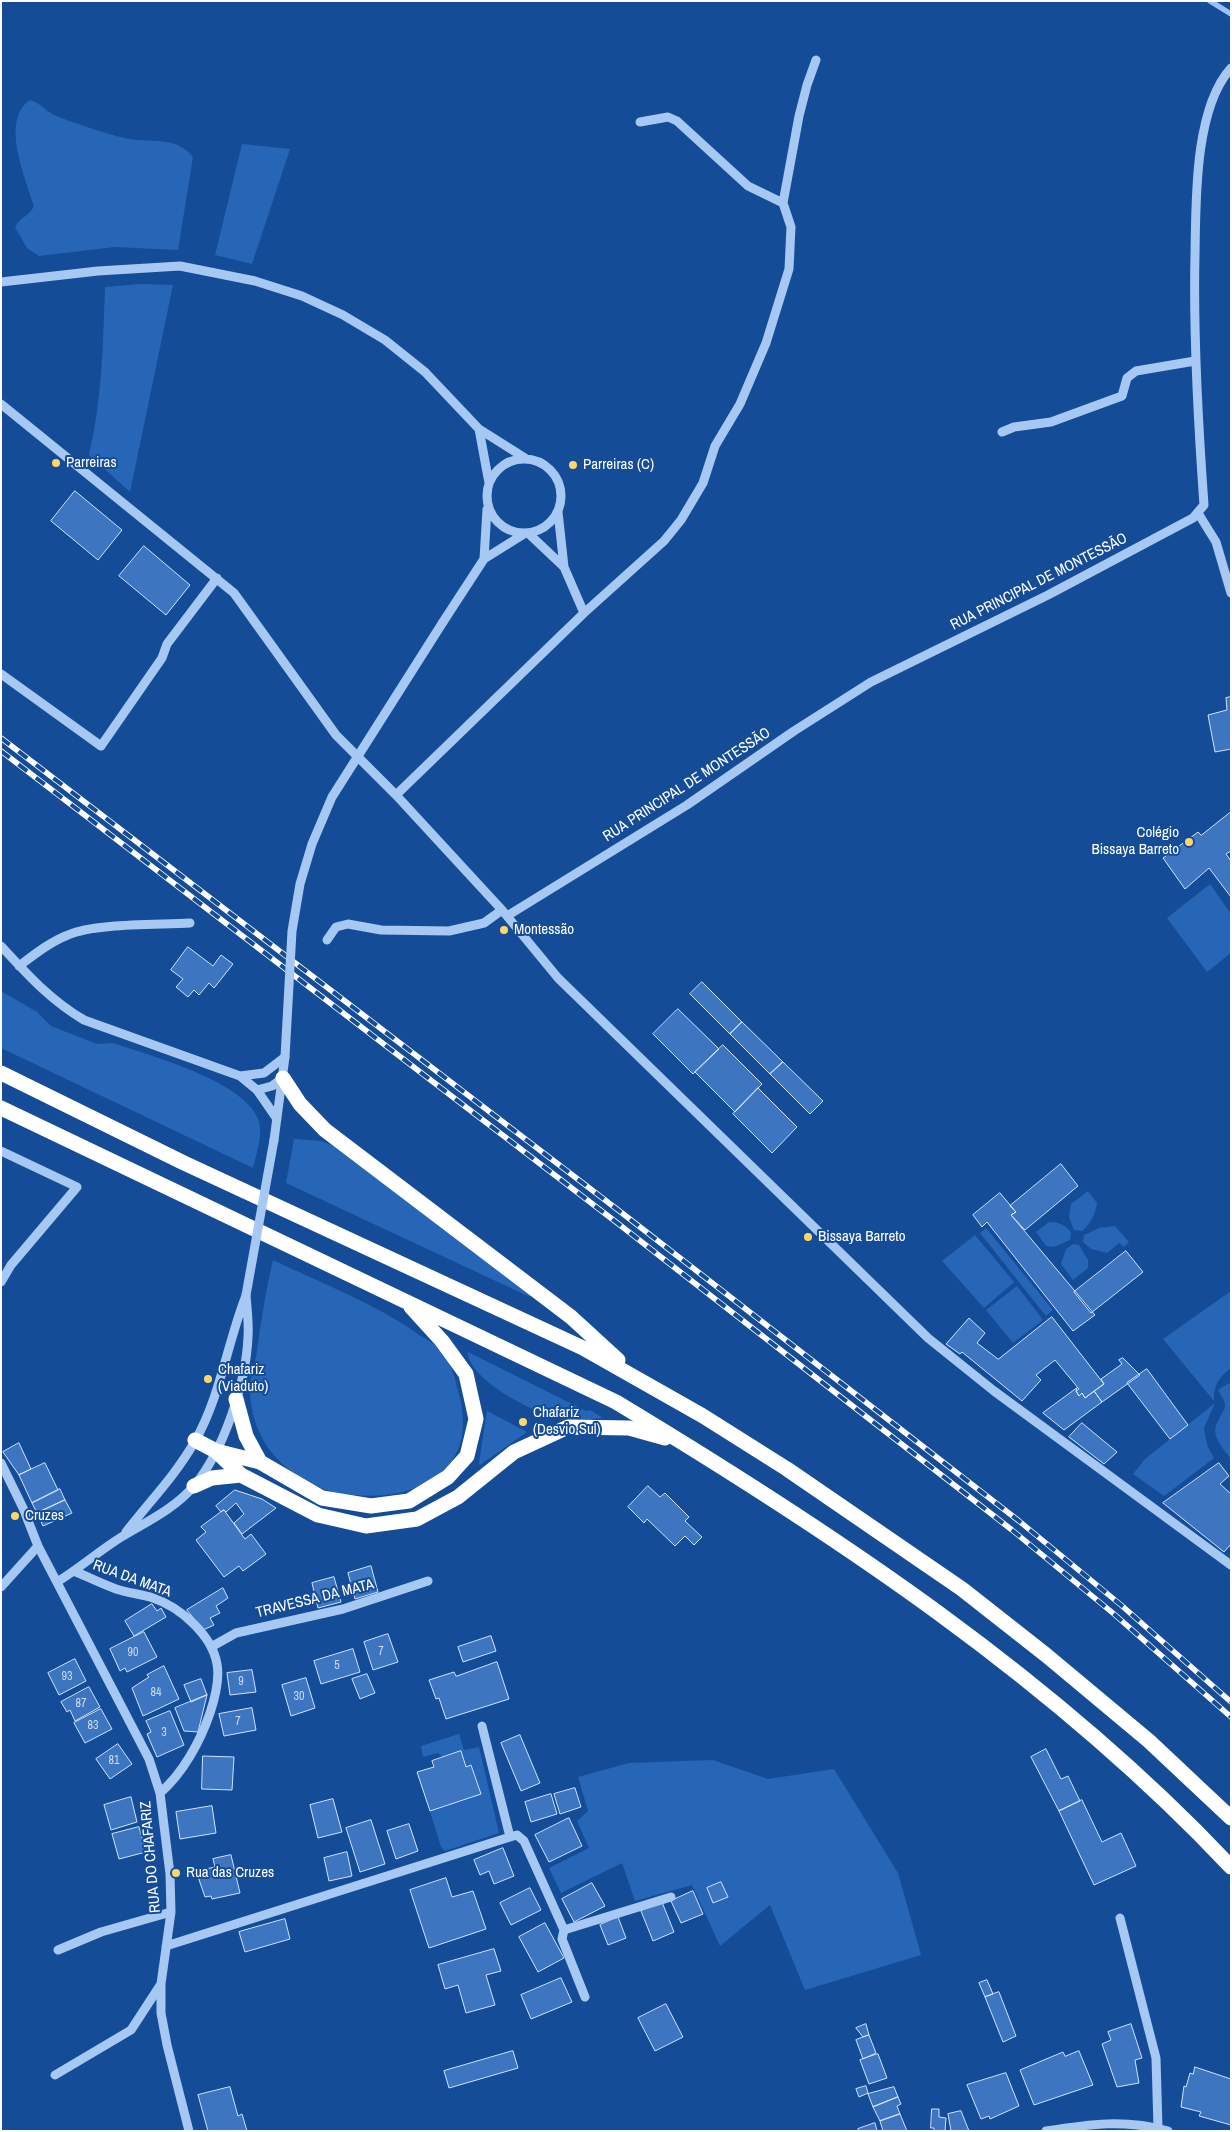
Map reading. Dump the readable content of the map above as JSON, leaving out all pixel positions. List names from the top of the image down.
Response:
{
  "streets": {
    "street": [
      "RUA PRINCIPAL DE MONTESSÃO",
      "RUA DA MATA",
      "TRAVESSA DA MATA",
      "RUA DO CHAFARIZ"
    ]
  },
  "crossings": [
    ["RUA DA MATA", "TRAVESSA DA MATA"],
    ["RUA DA MATA", "RUA DO CHAFARIZ"]
  ],
  "places": [
    "Parreiras",
    "Parreiras (C)",
    "Colégio Bissaya Barreto",
    "Montessão",
    "Bissaya Barreto",
    "Chafariz (Viaduto)",
    "Chafariz (Desvio Sul)",
    "Cruzes",
    "Rua das Cruzes"
  ],
  "house_numbers": [
    "7",
    "90",
    "5",
    "93",
    "9",
    "84",
    "30",
    "87",
    "7",
    "83",
    "3",
    "81"
  ]
}
